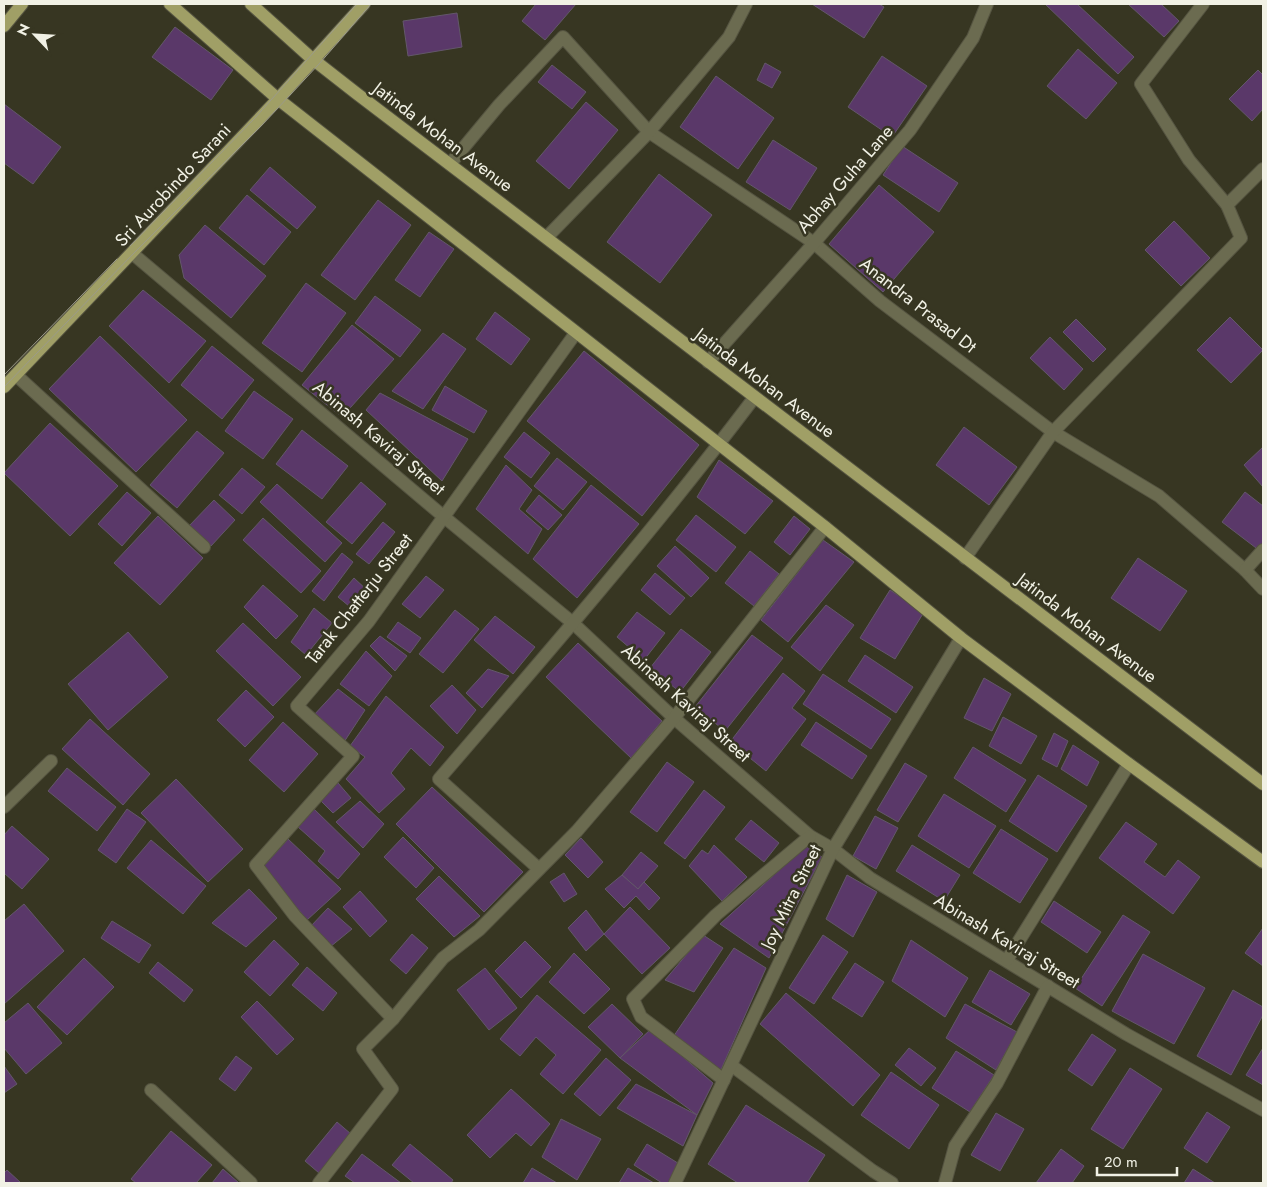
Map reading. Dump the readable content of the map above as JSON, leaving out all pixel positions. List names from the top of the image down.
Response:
{
  "streets": {
    "main road": ["Jatinda Mohan Avenue", "Sri Aurobindo Sarani"],
    "street": [
      "Abhay Guha Lane",
      "Anandra Prasad Dt",
      "Abinash Kaviraj Street",
      "Tarak Chatterju Street",
      "Joy Mitra Street"
    ]
  },
  "crossings": [
    ["Jatinda Mohan Avenue", "Abhay Guha Lane"],
    ["Jatinda Mohan Avenue", "Sri Aurobindo Sarani"],
    ["Jatinda Mohan Avenue", "Anandra Prasad Dt"],
    ["Abhay Guha Lane", "Anandra Prasad Dt"],
    ["Sri Aurobindo Sarani", "Abinash Kaviraj Street"],
    ["Abinash Kaviraj Street", "Tarak Chatterju Street"],
    ["Abinash Kaviraj Street", "Joy Mitra Street"]
  ],
  "scale_bar": "20 m",
  "north": "top left"
}
